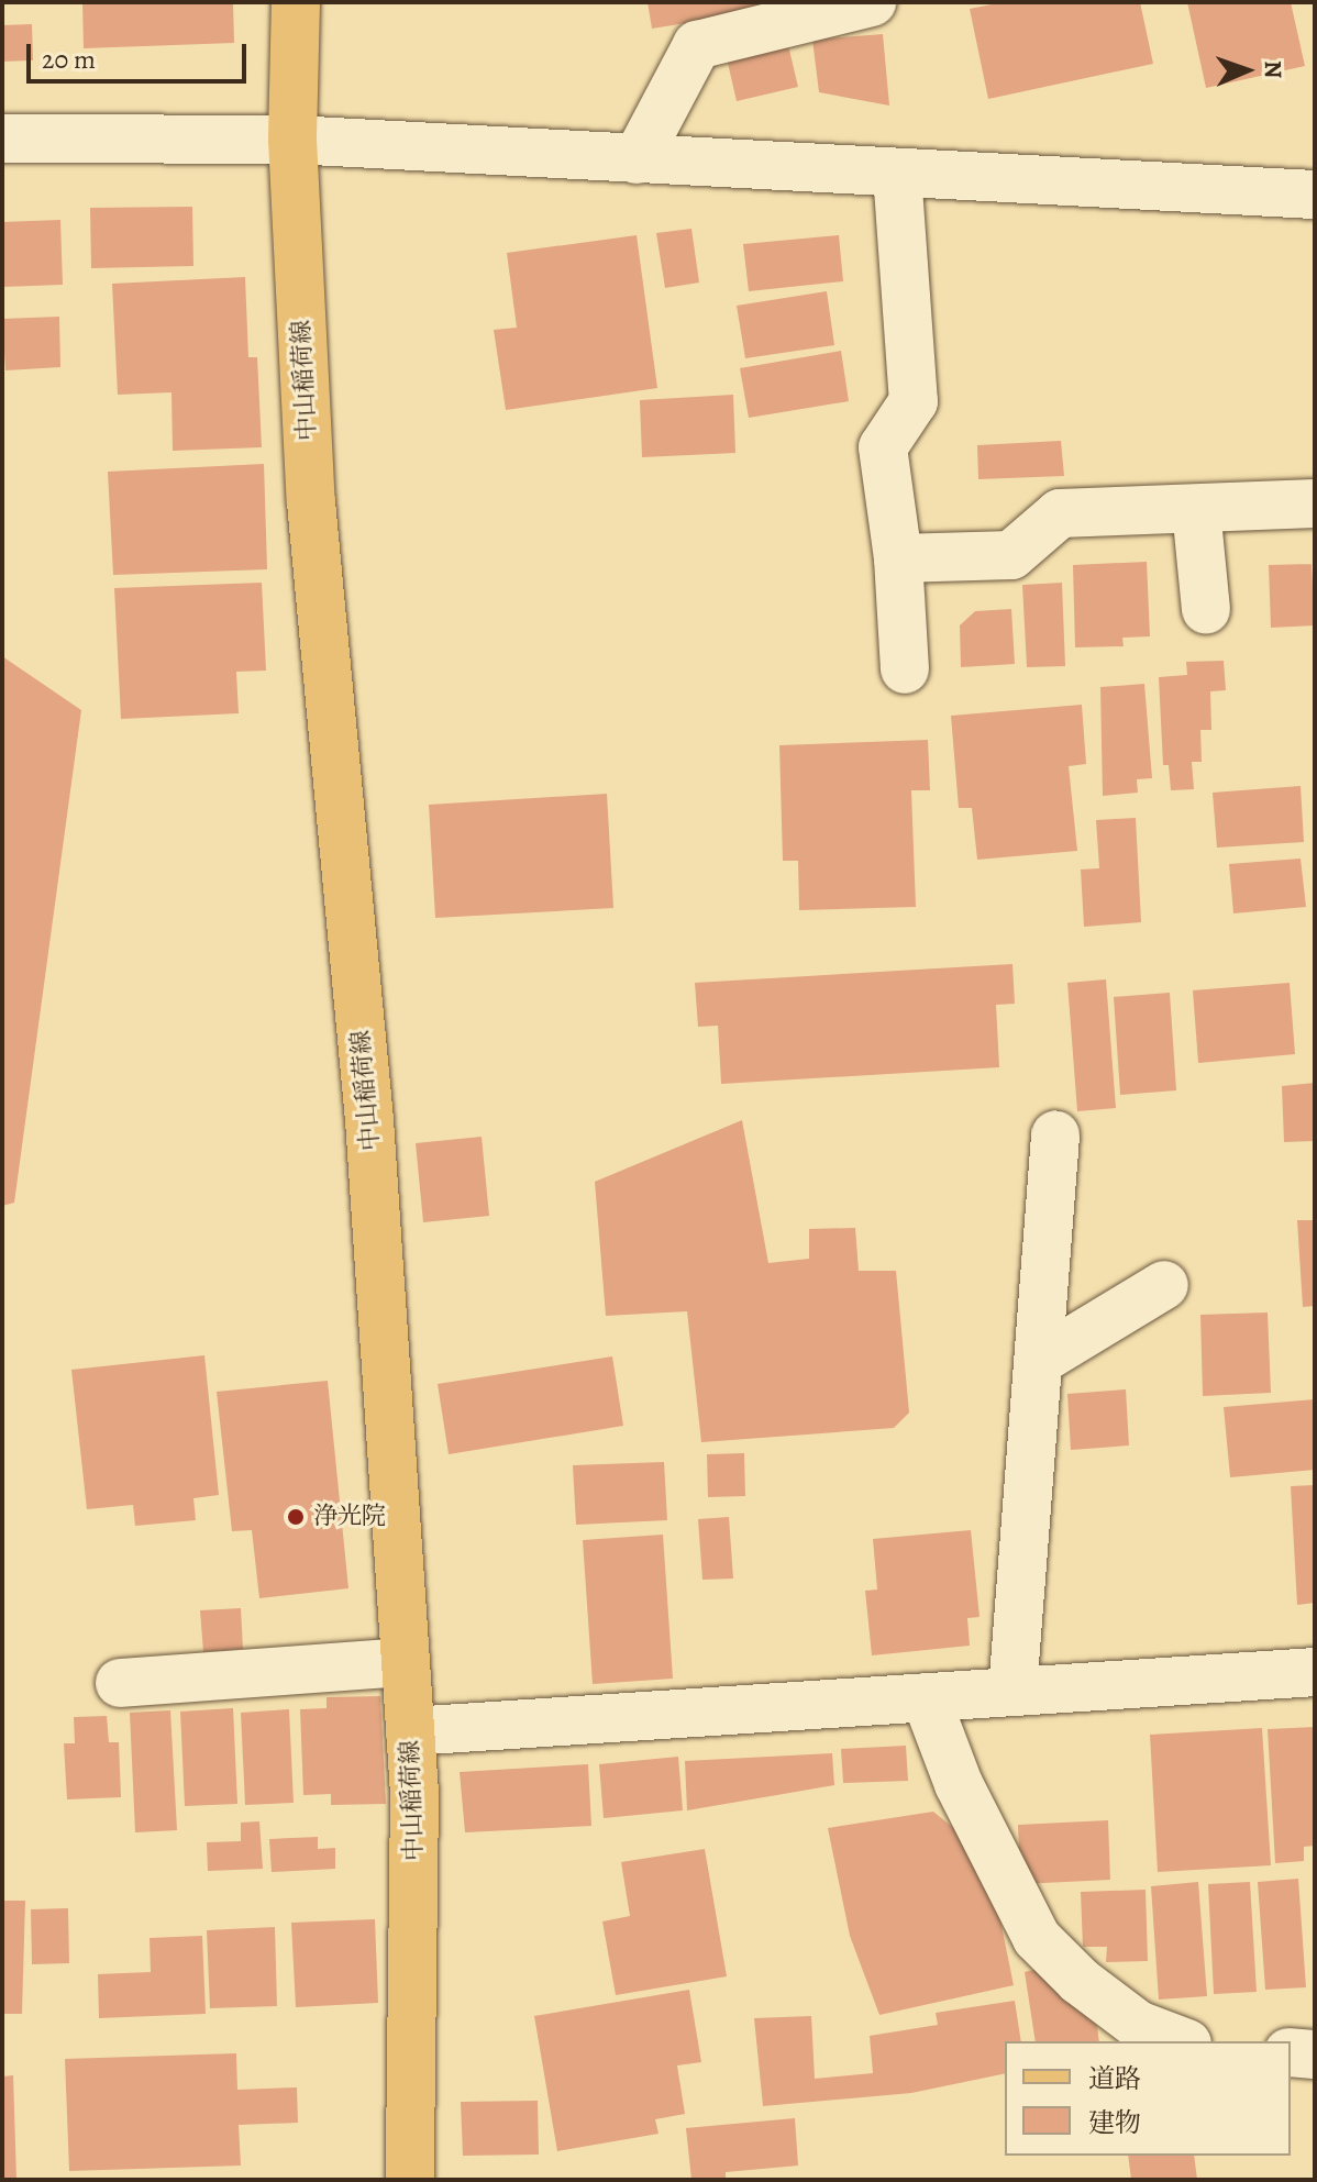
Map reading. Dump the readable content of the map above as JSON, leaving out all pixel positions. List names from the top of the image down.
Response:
{
  "streets": {
    "main road": ["中山稲荷線"]
  },
  "places": ["浄光院"],
  "legend": ["道路", "建物"],
  "scale_bar": "20 m",
  "north": "right"
}
